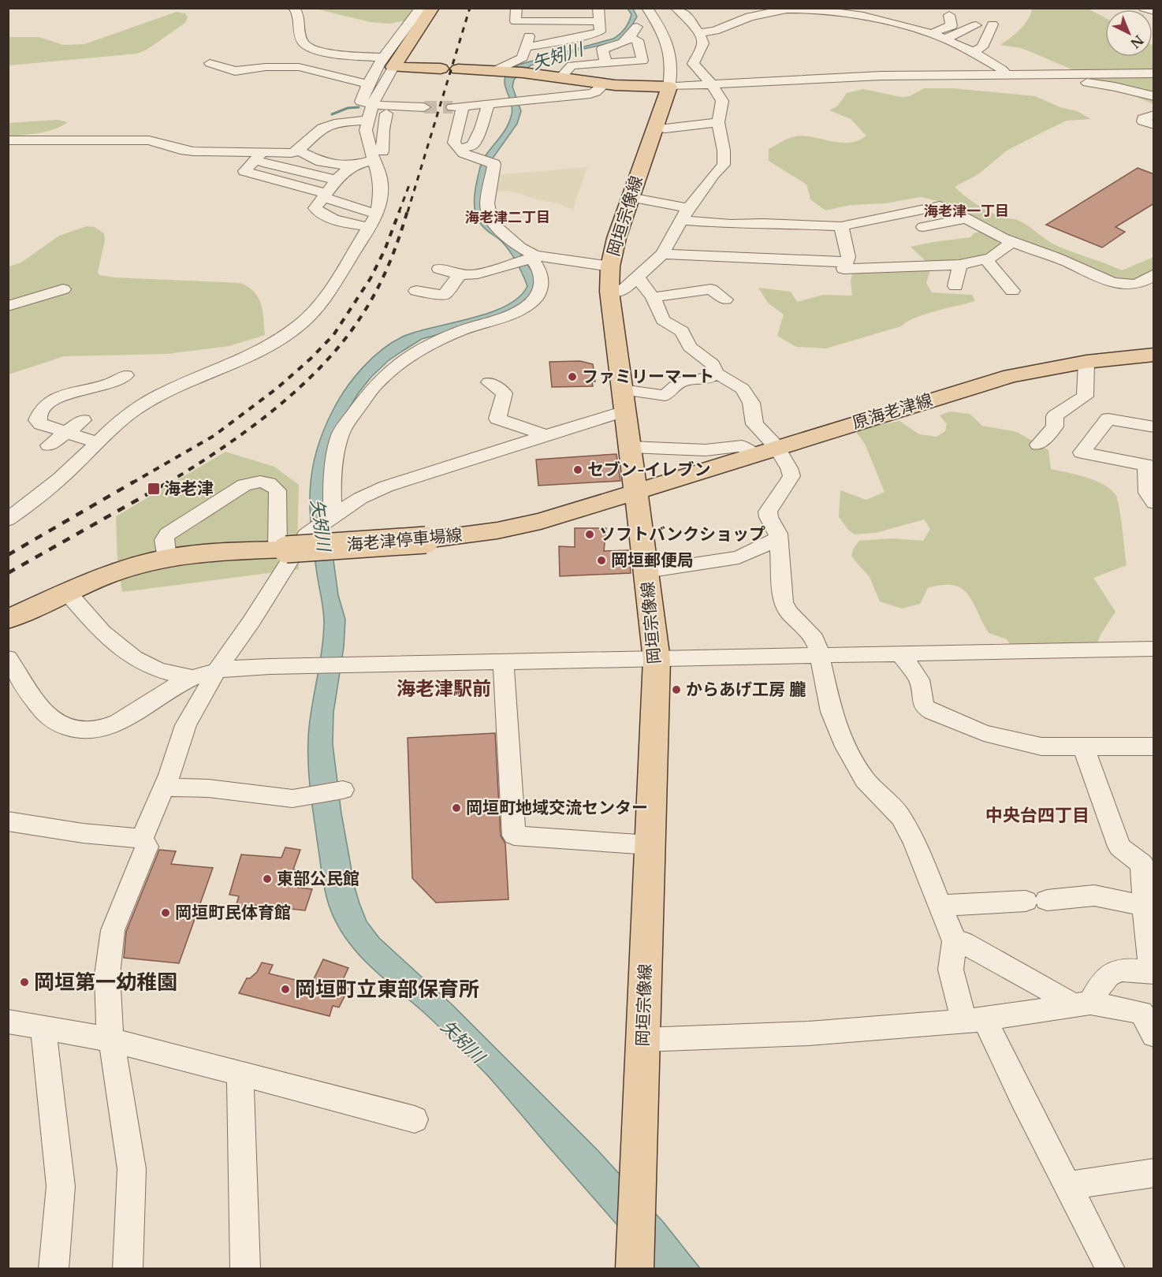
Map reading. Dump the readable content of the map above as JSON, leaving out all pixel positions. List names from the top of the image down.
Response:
{
  "streets": {
    "main road": ["岡垣宗像線", "原海老津線", "海老津停車場線"]
  },
  "crossings": [
    ["岡垣宗像線", "原海老津線"],
    ["岡垣宗像線", "海老津停車場線"],
    ["原海老津線", "海老津停車場線"]
  ],
  "districts": [
    "海老津一丁目",
    "海老津二丁目",
    "海老津駅前",
    "中央台四丁目"
  ],
  "water": ["矢矧川"],
  "places": {
    "other": [
      "ファミリーマート",
      "セブン-イレブン",
      "ソフトバンクショップ",
      "岡垣郵便局",
      "からあげ工房 朧",
      "岡垣町地域交流センター",
      "東部公民館",
      "岡垣町民体育館",
      "岡垣第一幼稚園",
      "岡垣町立東部保育所"
    ],
    "transit": ["海老津"]
  },
  "north": "bottom right"
}
